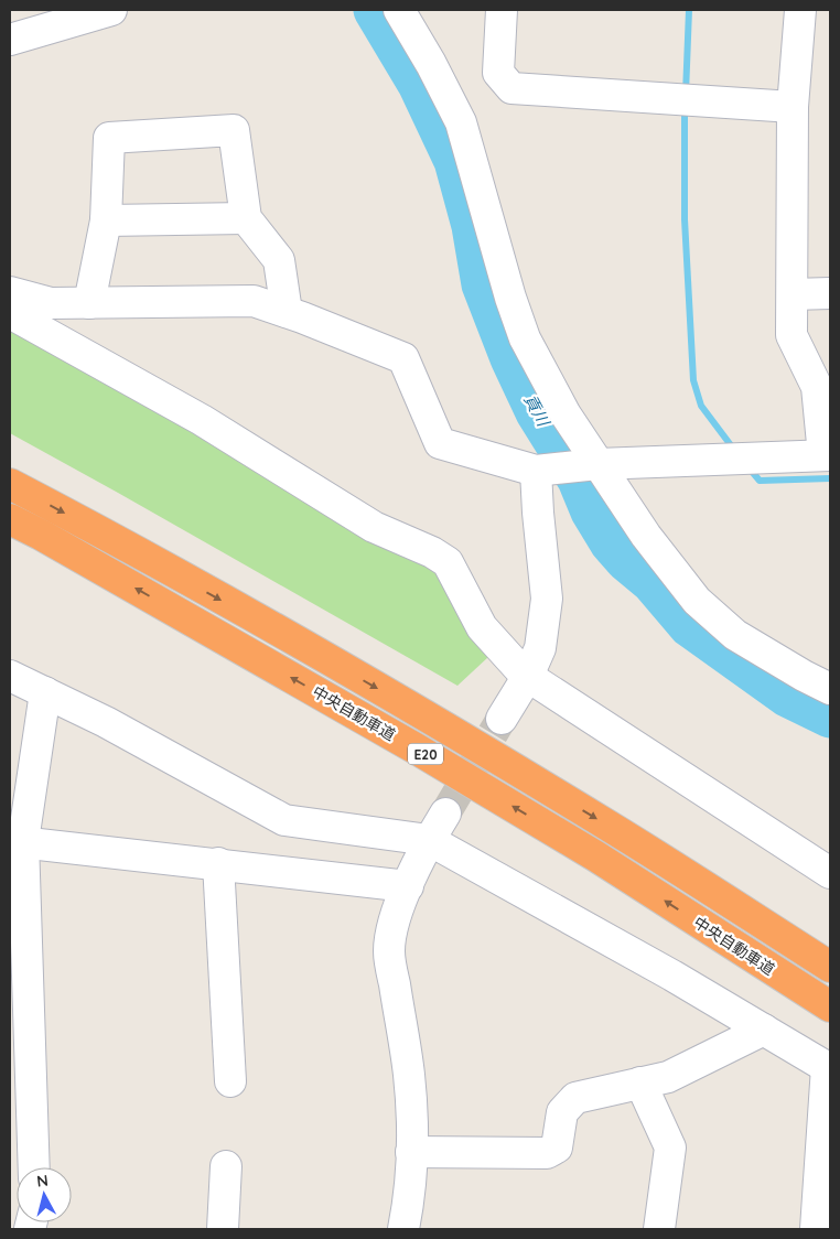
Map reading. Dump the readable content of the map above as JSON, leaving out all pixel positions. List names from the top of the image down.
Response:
{
  "streets": {
    "highway": ["中央自動車道", "E20"]
  },
  "water": ["貢川"],
  "north": "top"
}
